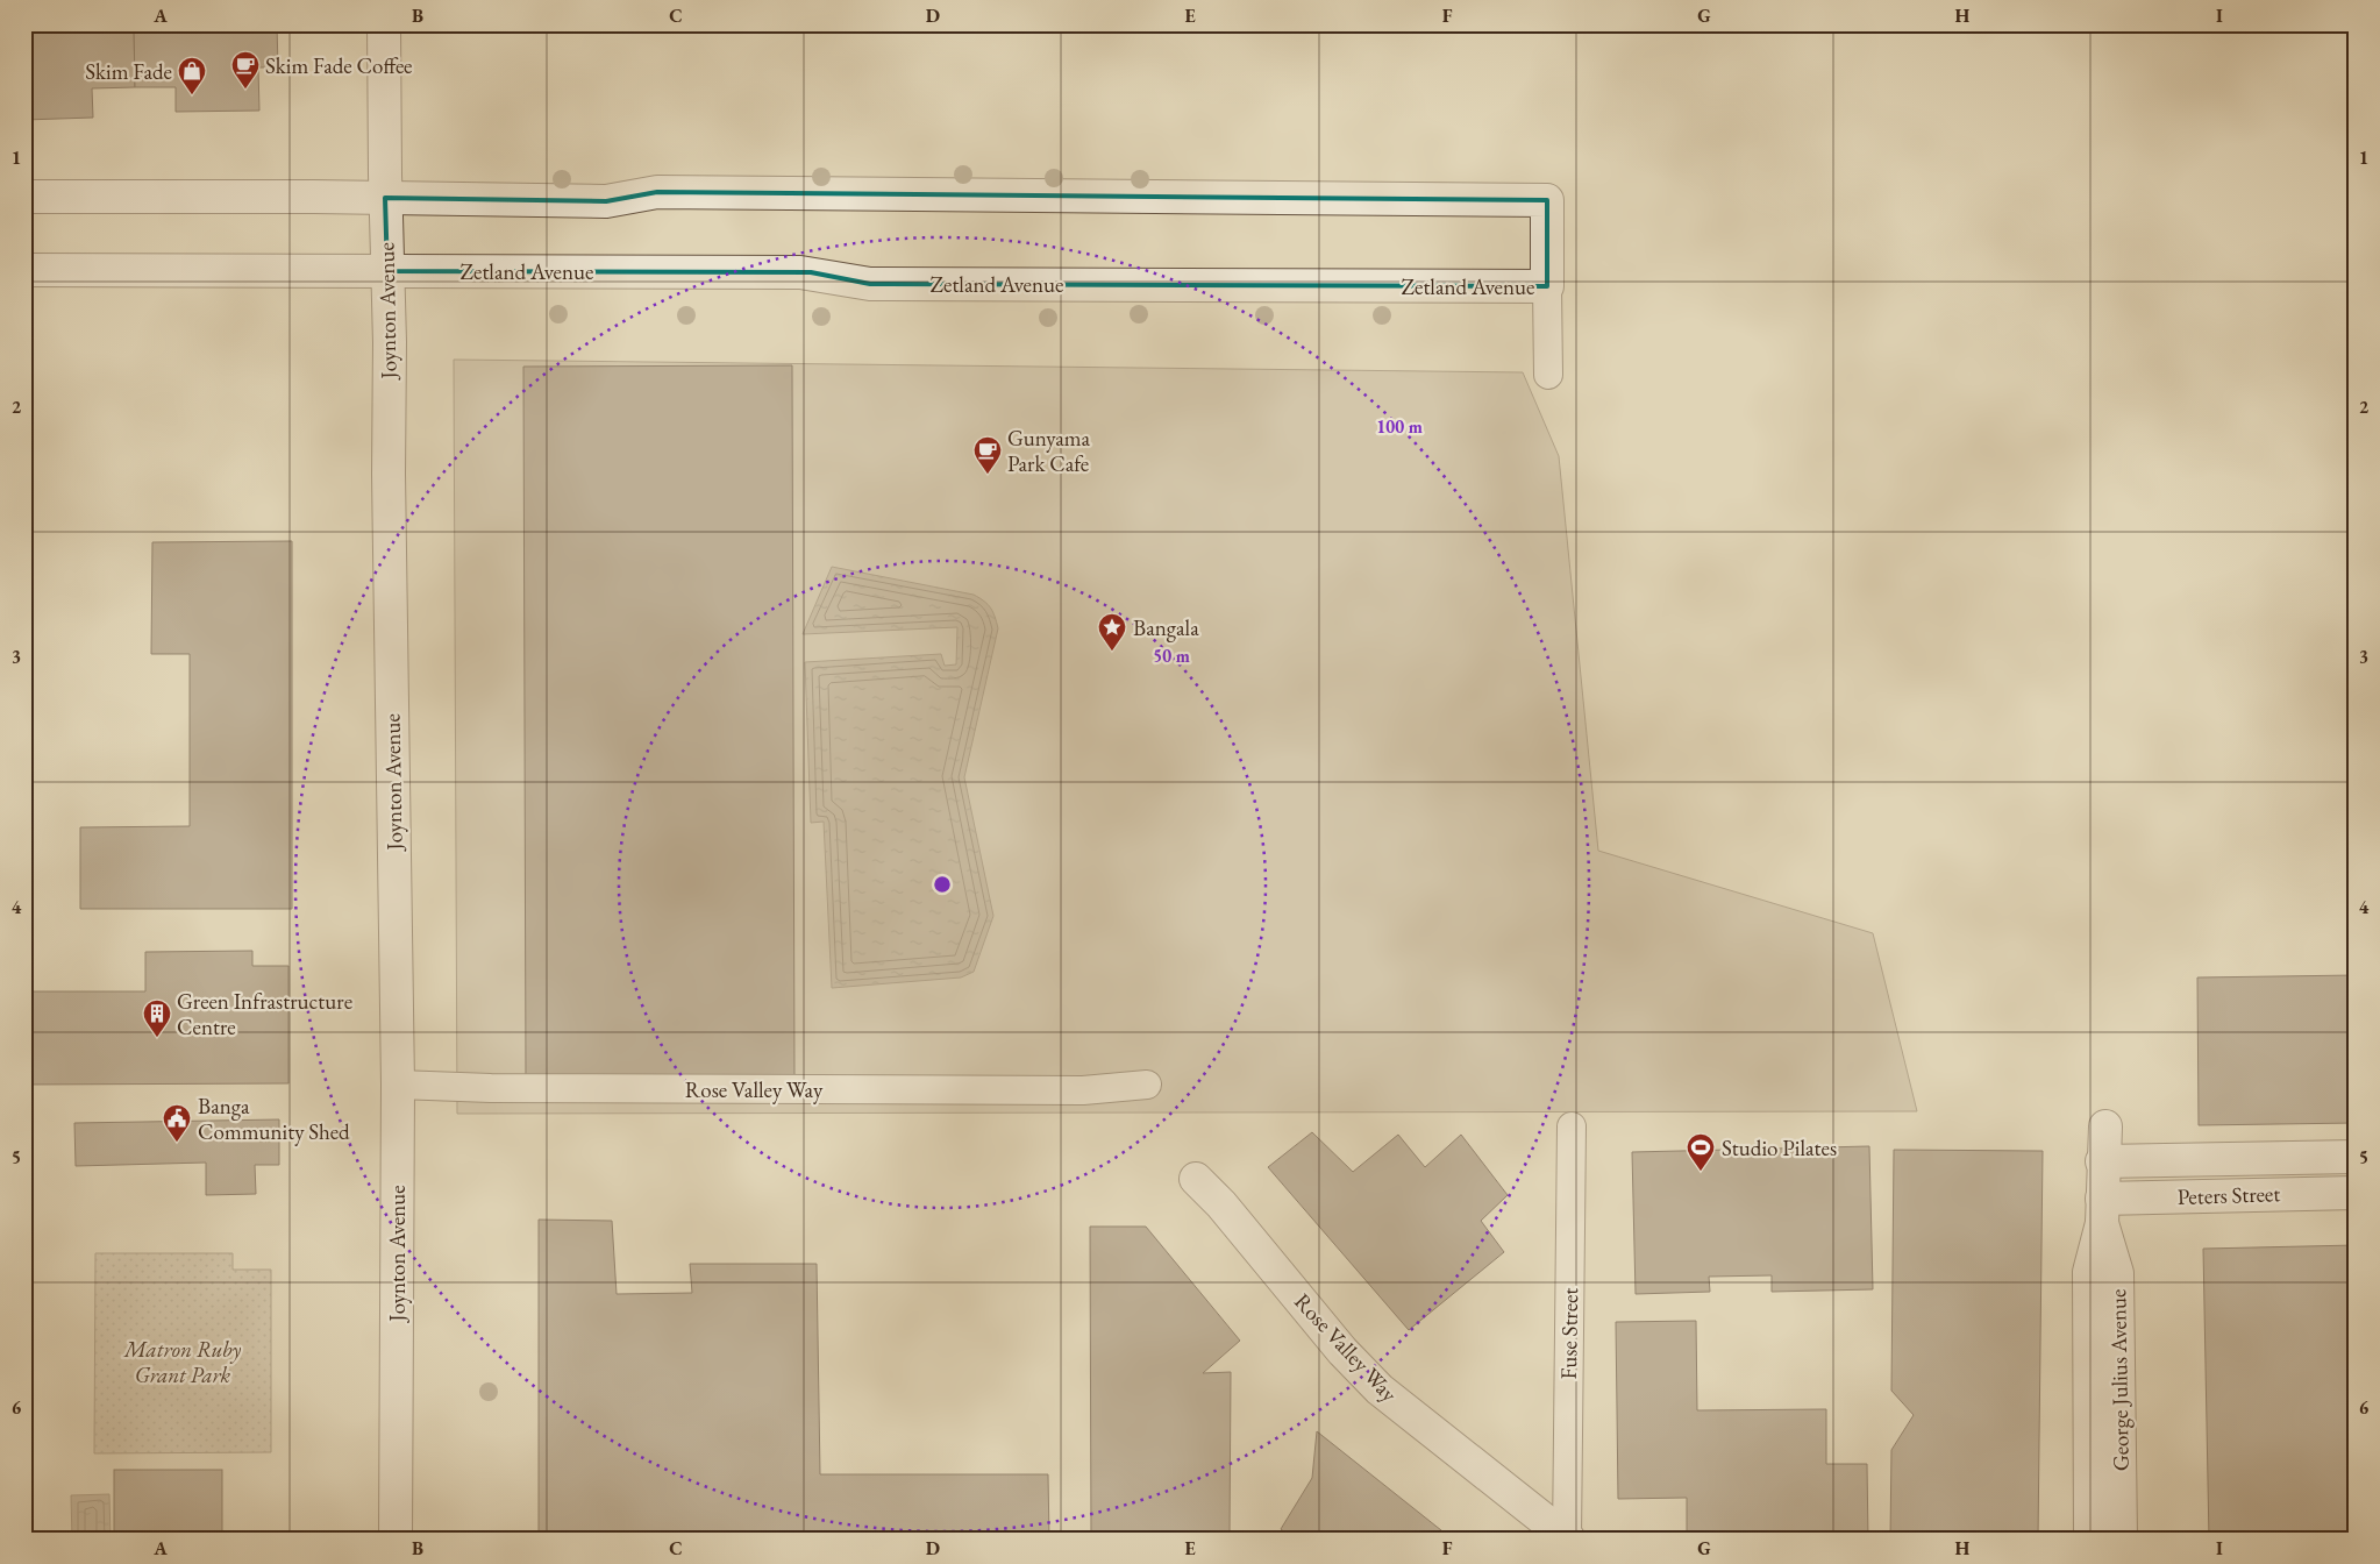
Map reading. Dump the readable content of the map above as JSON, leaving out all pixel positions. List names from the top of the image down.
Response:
{
  "streets": {
    "street": [
      "Zetland Avenue",
      "Joynton Avenue",
      "Rose Valley Way",
      "Peters Street",
      "Fuse Street",
      "George Julius Avenue"
    ]
  },
  "crossings": [
    ["Zetland Avenue", "Joynton Avenue"],
    ["Joynton Avenue", "Rose Valley Way"],
    ["Rose Valley Way", "Fuse Street"],
    ["Peters Street", "George Julius Avenue"]
  ],
  "parks": ["Matron Ruby Grant Park"],
  "places": {
    "cafe": ["Skim Fade Coffee", "Gunyama Park Cafe"],
    "shop": ["Skim Fade"],
    "place": ["Bangala"],
    "building": ["Green Infrastructure Centre"],
    "public building": ["Banga Community Shed"],
    "sports": ["Studio Pilates"]
  },
  "grid": {
    "columns": [
      "A",
      "B",
      "C",
      "D",
      "E",
      "F",
      "G",
      "H",
      "I"
    ],
    "rows": [
      "1",
      "2",
      "3",
      "4",
      "5",
      "6"
    ]
  },
  "rings": ["100 m", "50 m"]
}
